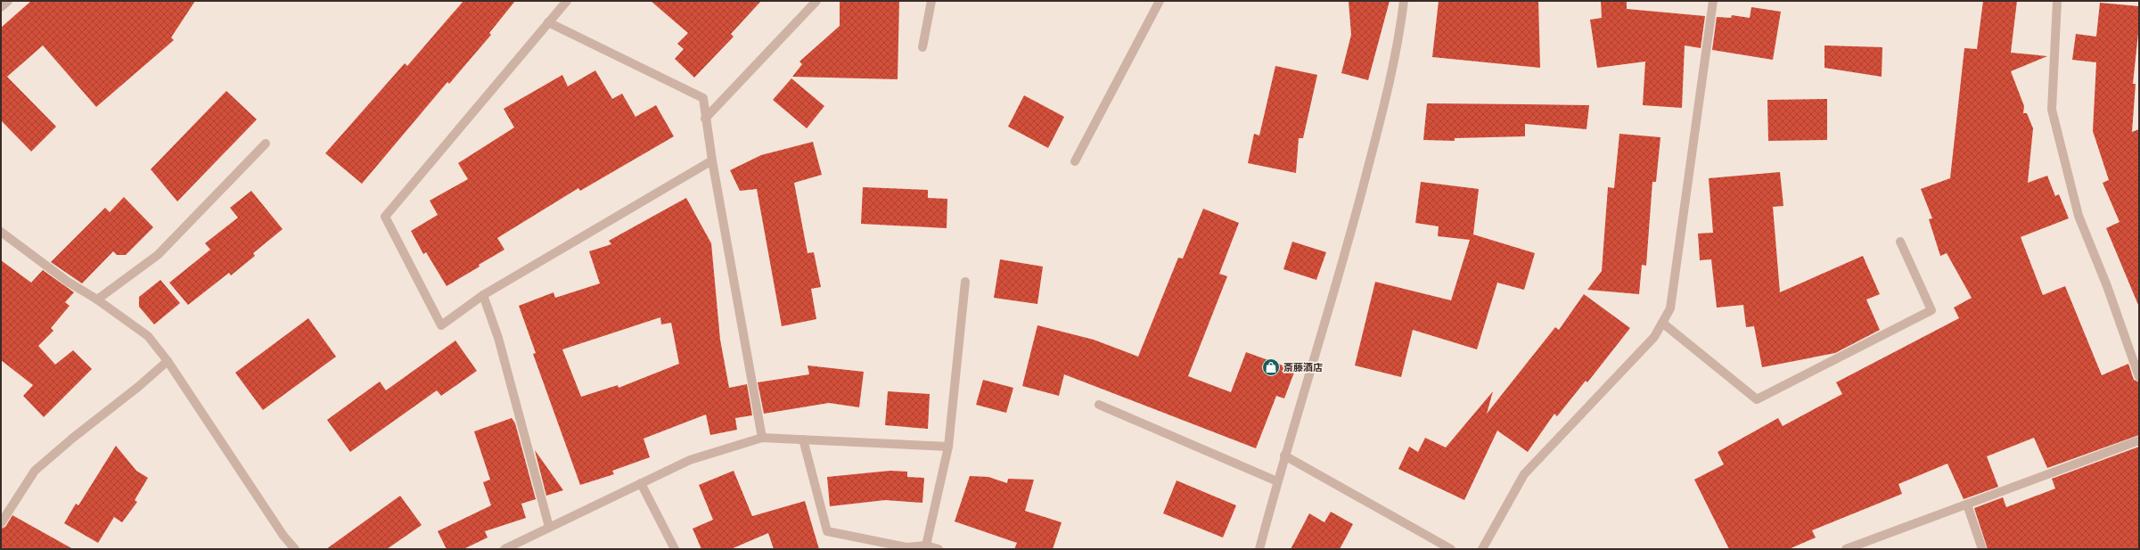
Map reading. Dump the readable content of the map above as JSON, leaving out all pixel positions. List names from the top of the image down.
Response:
{
  "places": {
    "shop": ["斎藤酒店"]
  }
}
